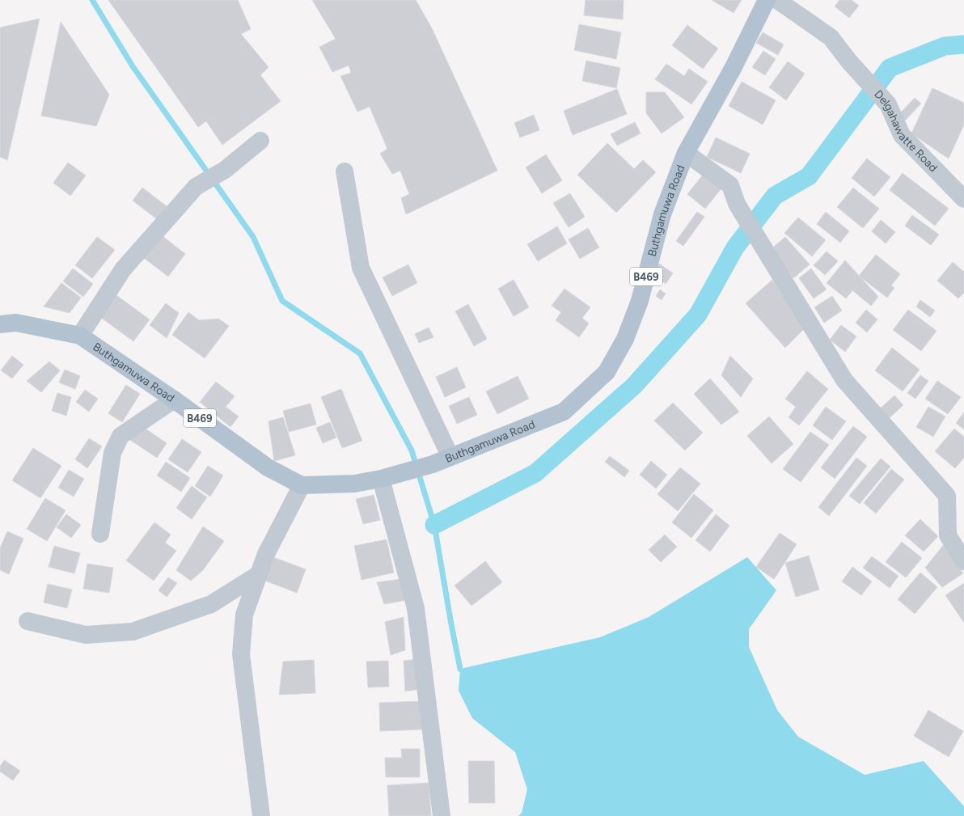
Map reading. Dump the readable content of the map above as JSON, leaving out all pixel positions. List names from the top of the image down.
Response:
{
  "streets": {
    "main road": ["Buthgamuwa Road", "B469"],
    "street": ["Delgahawatte Road"]
  }
}
